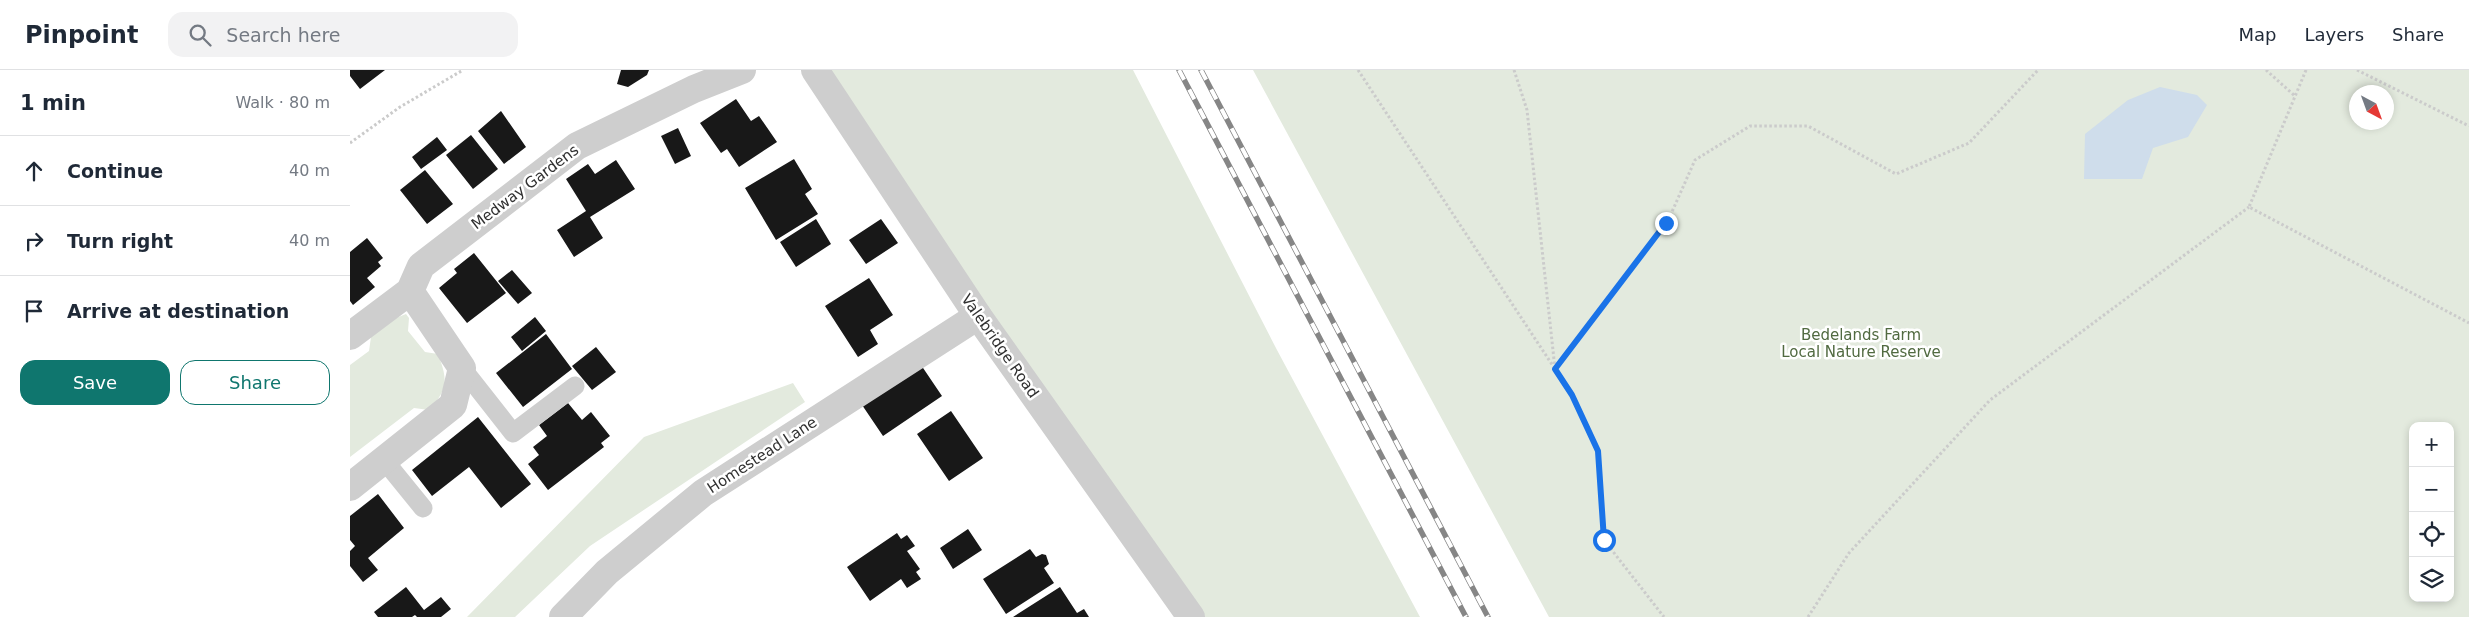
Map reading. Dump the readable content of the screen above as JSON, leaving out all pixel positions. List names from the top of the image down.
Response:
{
  "streets": {
    "street": ["Medway Gardens", "Valebridge Road", "Homestead Lane"]
  },
  "crossings": [
    ["Valebridge Road", "Homestead Lane"]
  ],
  "parks": ["Bedelands Farm Local Nature Reserve"],
  "north": "bottom right",
  "page": {
    "header": "Pinpoint",
    "search": "Search here",
    "nav": ["Map", "Layers", "Share"],
    "heading": ["1 min", "Walk · 80 m"],
    "list": [
      ["Continue", "40 m"],
      ["Turn right", "40 m"],
      "Arrive at destination"
    ],
    "buttons": ["Save", "Share"],
    "map_buttons": ["+", "−"]
  }
}
